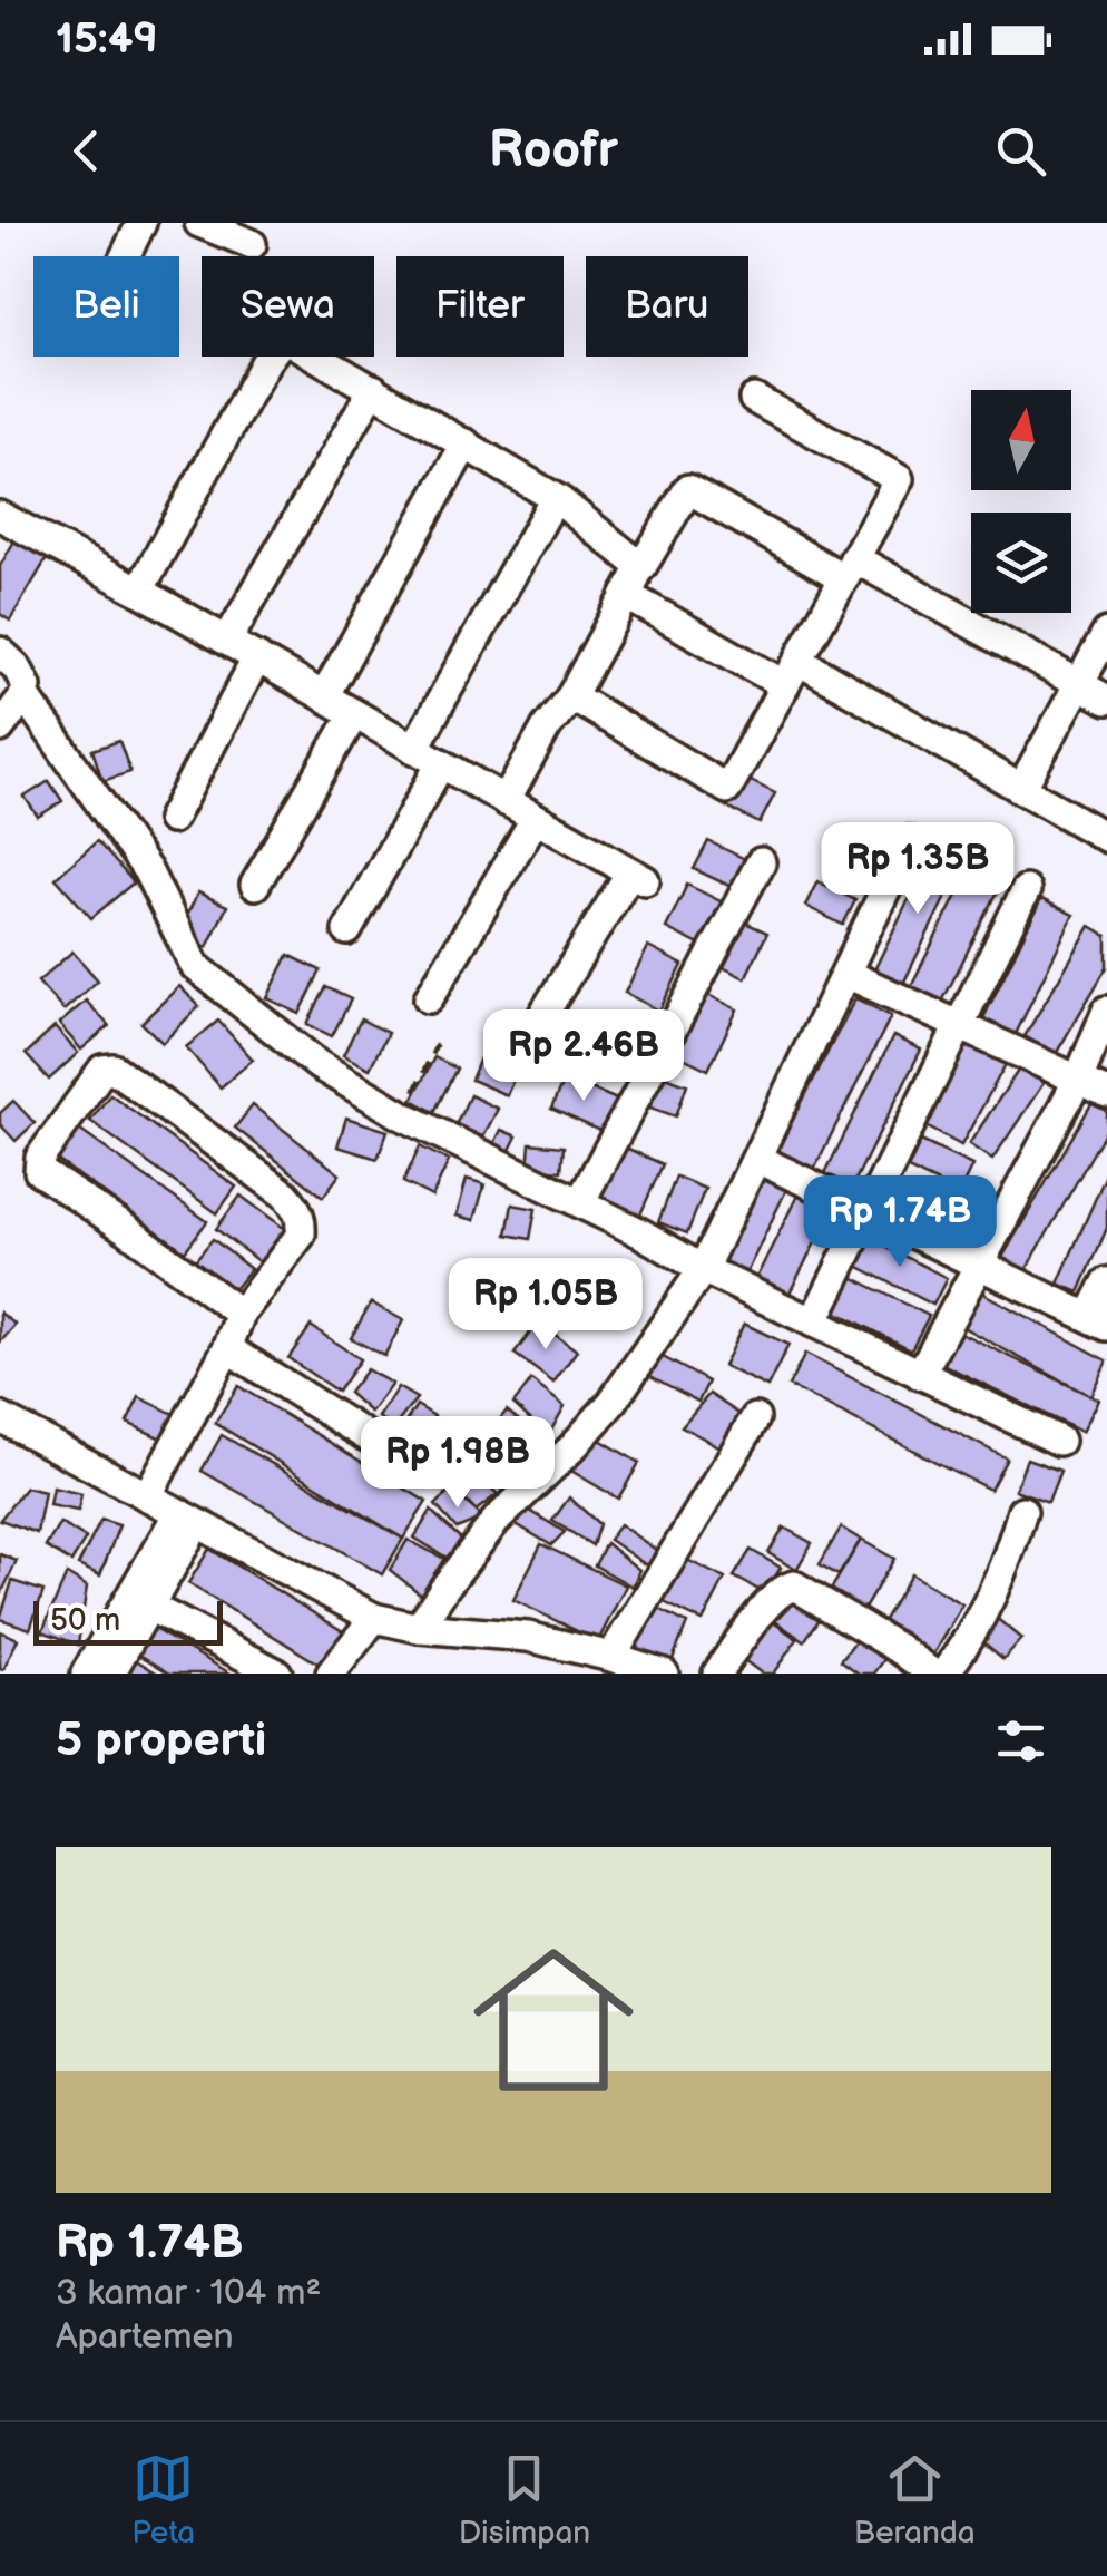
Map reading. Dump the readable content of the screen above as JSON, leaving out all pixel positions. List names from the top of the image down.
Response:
{
  "scale_bar": "50 m",
  "north": "top",
  "page": {
    "status": "15:49",
    "header": "Roofr",
    "chip": [
      "Beli",
      "Sewa",
      "Filter",
      "Baru"
    ],
    "price": [
      "Rp 1.35B",
      "Rp 2.46B",
      "Rp 1.74B",
      "Rp 1.05B",
      "Rp 1.98B"
    ],
    "scale": "50 m",
    "heading": "5 properti",
    "list": [
      {
        "name": "Rp 1.74B",
        "note": "3 kamar · 104 m² · Apartemen"
      }
    ],
    "tabs": ["Peta", "Disimpan", "Beranda"]
  }
}
